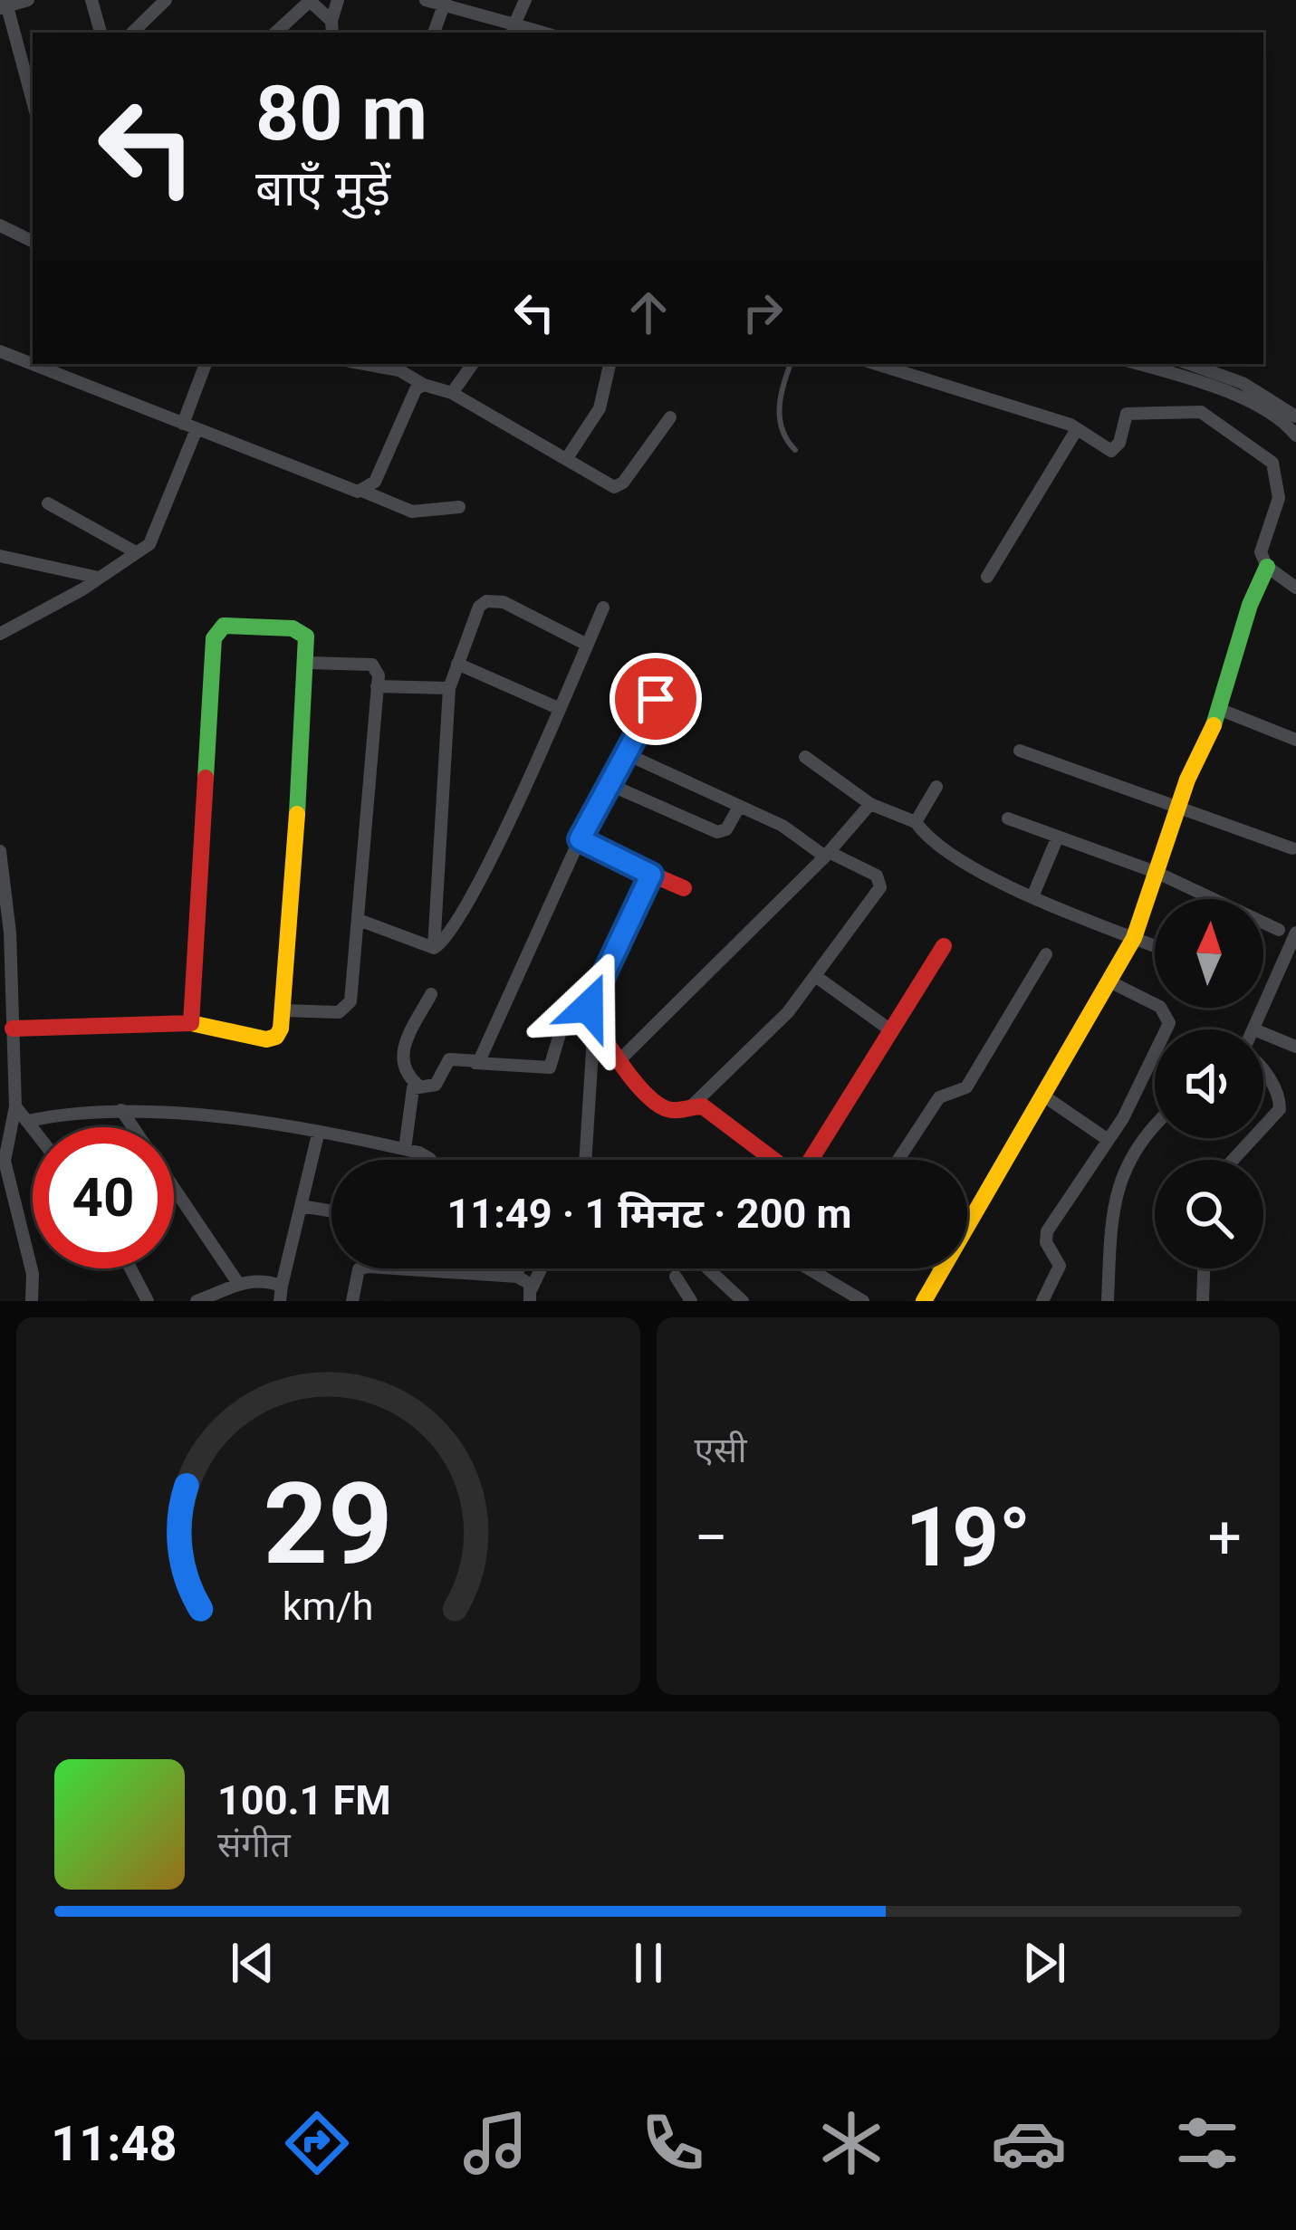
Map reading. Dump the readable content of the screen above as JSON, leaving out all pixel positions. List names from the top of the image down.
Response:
{
  "north": "top",
  "page": {
    "turn": ["80 m", "बाएँ मुड़ें"],
    "limit": "40",
    "trip": "11:49 · 1 मिनट · 200 m",
    "tile": "एसी",
    "heat": ["−", "19°", "+"],
    "song": ["100.1 FM", "संगीत"],
    "tabs": "11:48",
    "gauge": ["29", "km/h"]
  }
}
